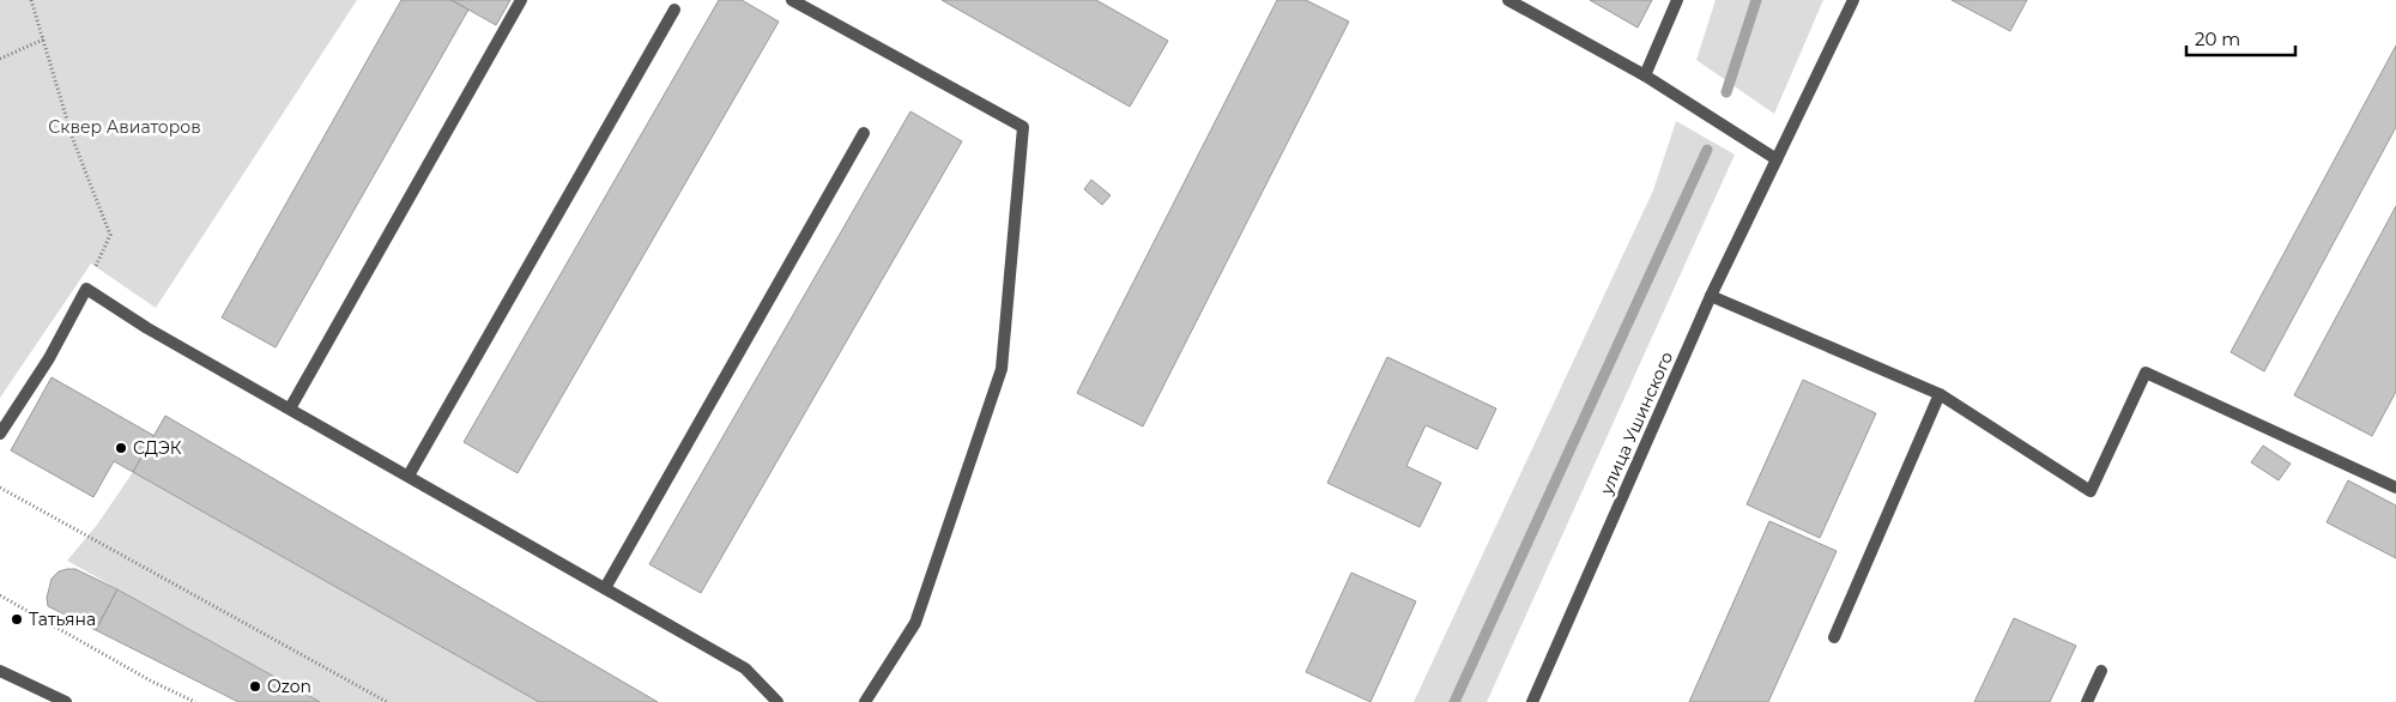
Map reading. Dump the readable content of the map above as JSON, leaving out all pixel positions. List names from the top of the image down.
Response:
{
  "streets": {
    "street": ["улица Ушинского"]
  },
  "parks": ["Сквер Авиаторов"],
  "places": ["СДЭК", "Татьяна", "Ozon"],
  "scale_bar": "20 m"
}
